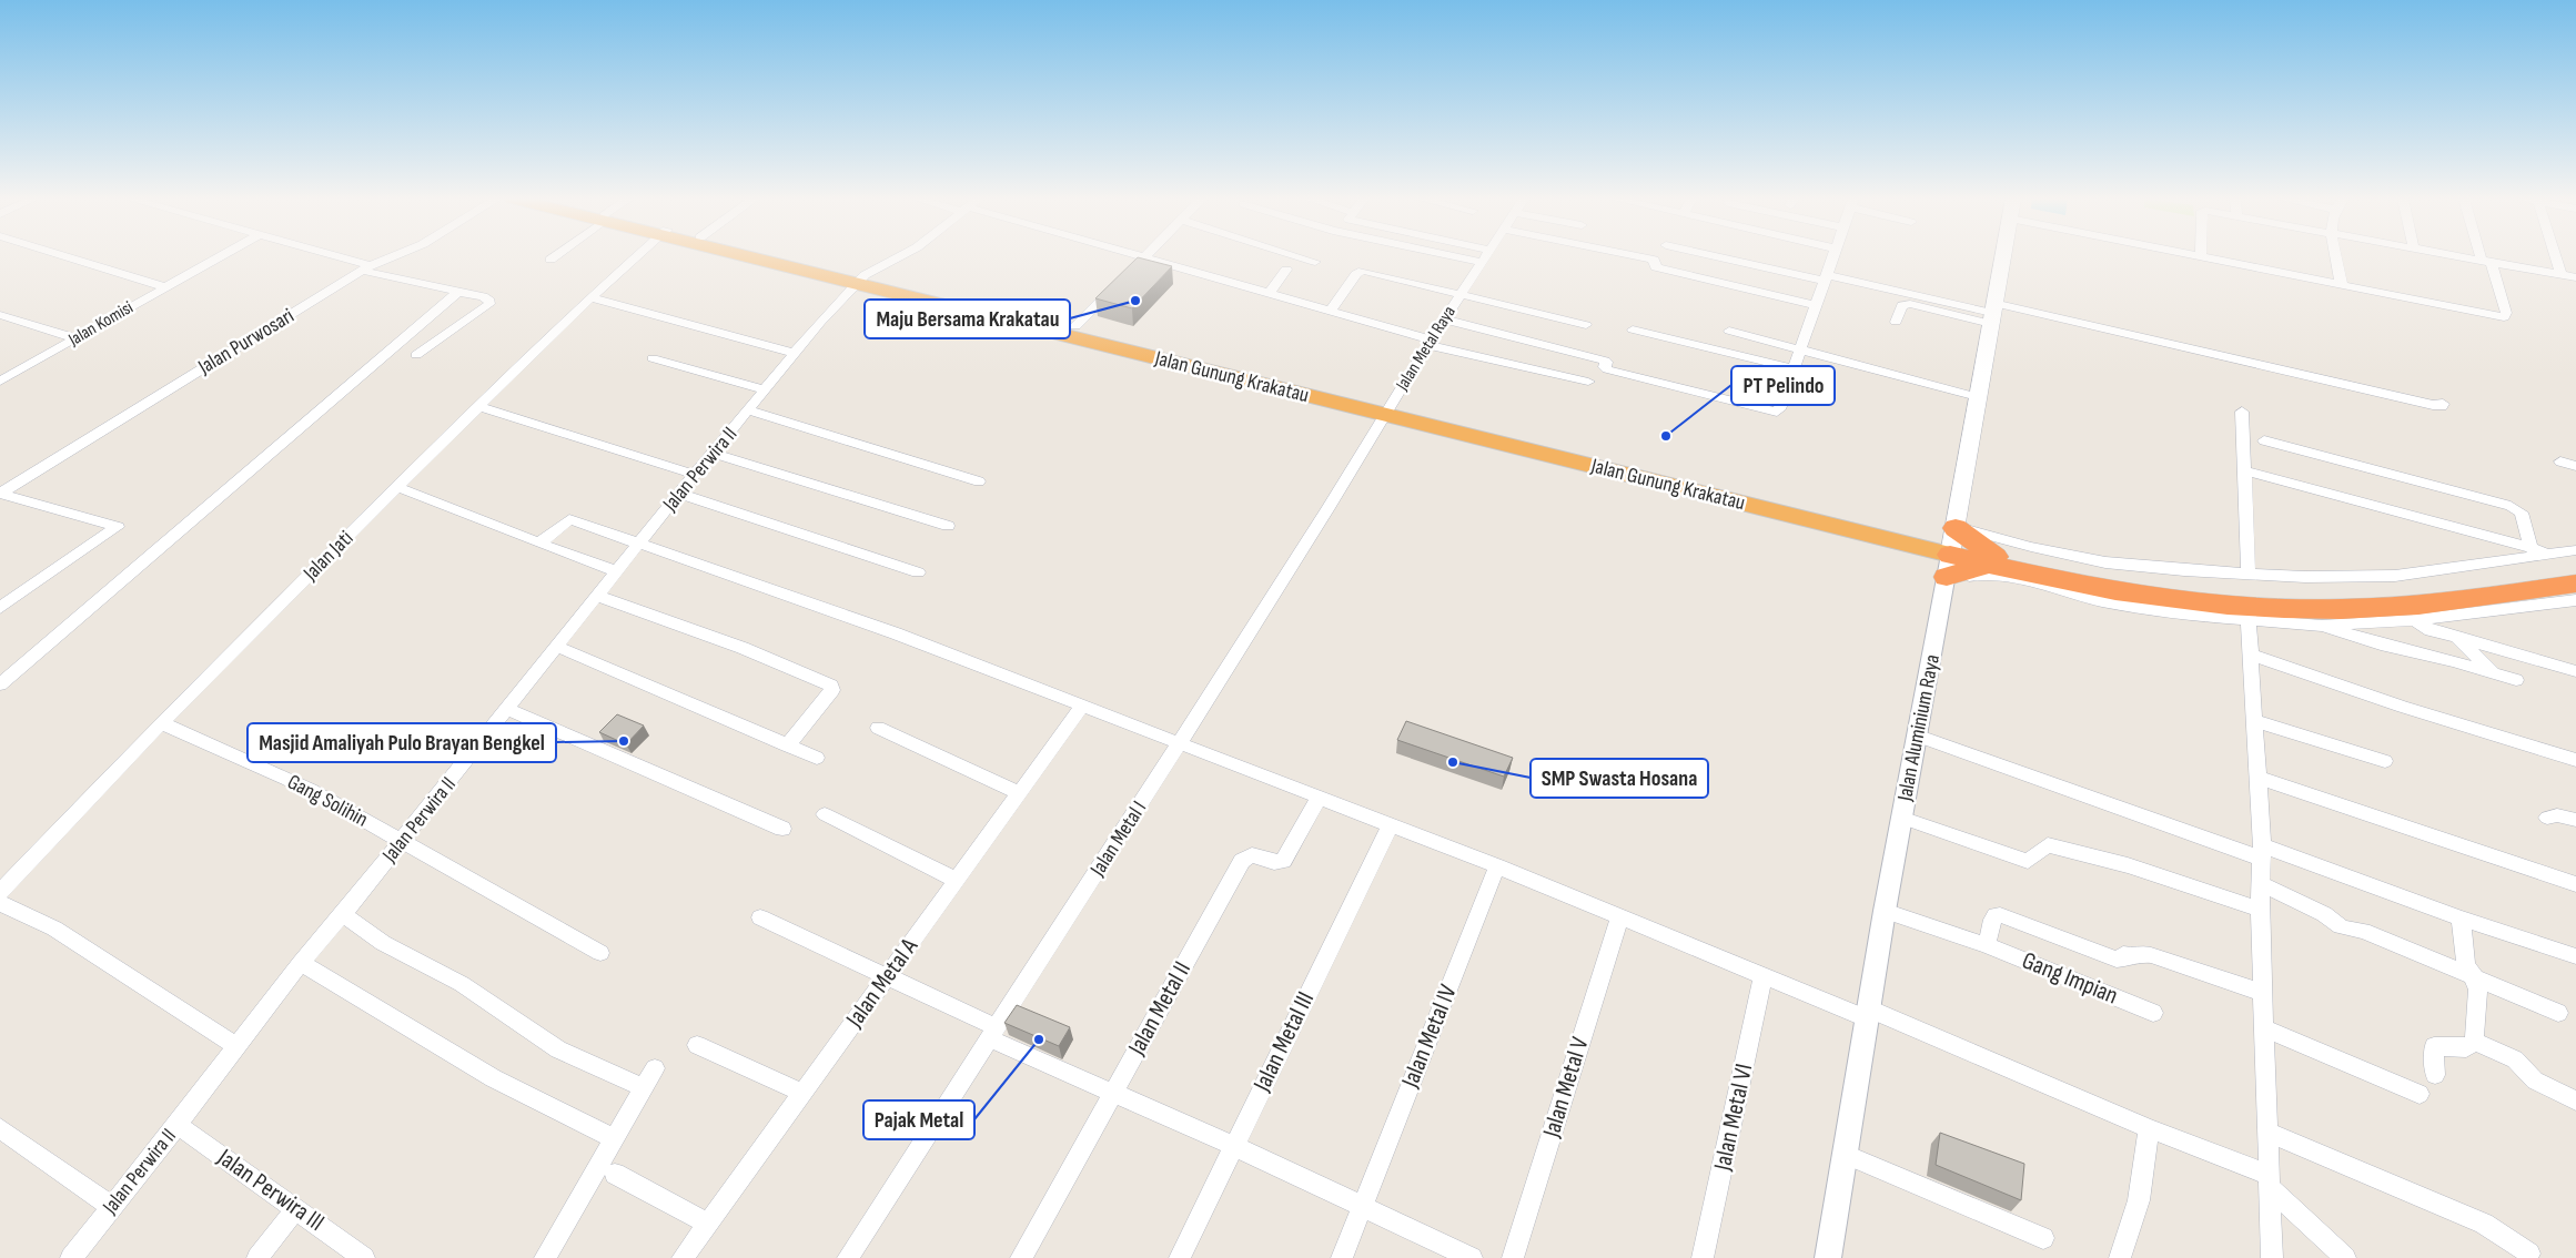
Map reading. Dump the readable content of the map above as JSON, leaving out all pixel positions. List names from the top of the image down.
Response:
{
  "streets": {
    "highway": ["Jalan Gunung Krakatau"],
    "main road": ["Jalan Aluminium Raya"],
    "street": [
      "Jalan Komisi",
      "Jalan Purwosari",
      "Jalan Metal Raya",
      "Jalan Perwira II",
      "Jalan Jati",
      "Gang Solihin",
      "Jalan Metal I",
      "Gang Impian",
      "Jalan Metal A",
      "Jalan Metal II",
      "Jalan Metal IV",
      "Jalan Metal III",
      "Jalan Metal V",
      "Jalan Metal VI",
      "Jalan Perwira III"
    ]
  },
  "crossings": [
    ["Jalan Metal Raya", "Jalan Gunung Krakatau"],
    ["Jalan Metal Raya", "Jalan Metal I"],
    ["Jalan Gunung Krakatau", "Jalan Perwira II"],
    ["Jalan Gunung Krakatau", "Jalan Aluminium Raya"],
    ["Jalan Gunung Krakatau", "Jalan Metal I"],
    ["Jalan Perwira II", "Gang Solihin"],
    ["Jalan Perwira II", "Jalan Perwira III"],
    ["Jalan Jati", "Gang Solihin"],
    ["Jalan Aluminium Raya", "Gang Impian"]
  ],
  "places": [
    "Maju Bersama Krakatau",
    "PT Pelindo",
    "Masjid Amaliyah Pulo Brayan Bengkel",
    "SMP Swasta Hosana",
    "Pajak Metal"
  ]
}
